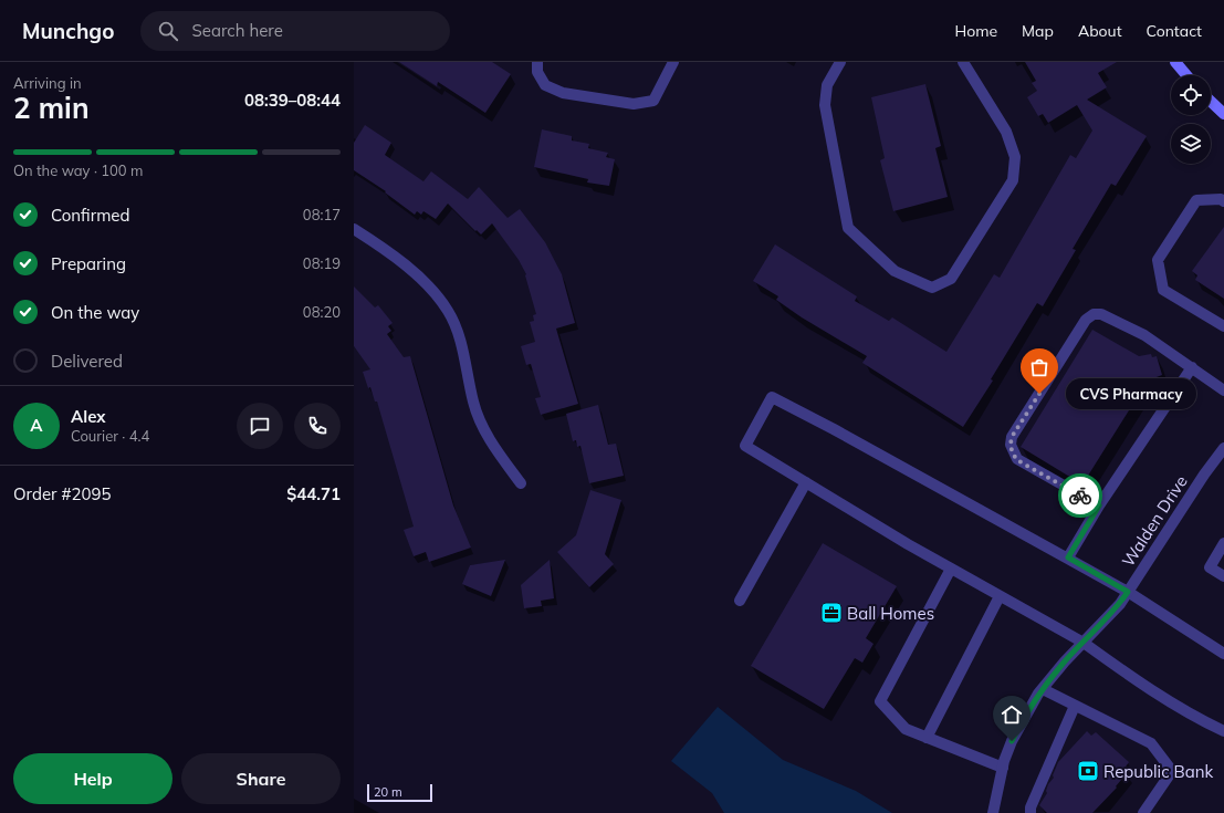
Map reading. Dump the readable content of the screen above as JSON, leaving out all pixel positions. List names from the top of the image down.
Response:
{
  "streets": {
    "street": ["Walden Drive"]
  },
  "places": {
    "other": ["CVS Pharmacy"],
    "office": ["Ball Homes"],
    "bank": ["Republic Bank"]
  },
  "scale_bar": "20 m",
  "page": {
    "header": "Munchgo",
    "search": "Search here",
    "nav": [
      "Home",
      "Map",
      "About",
      "Contact"
    ],
    "heading": ["2 min", "Arriving in", "08:39–08:44"],
    "panel": [
      "Alex",
      "Courier · 4.4",
      "Order #2095",
      "$44.71"
    ],
    "bar": "On the way · 100 m",
    "list": [
      ["Confirmed", "08:17"],
      ["Preparing", "08:19"],
      ["On the way", "08:20"],
      "Delivered"
    ],
    "bubble": "CVS Pharmacy",
    "round": "A",
    "buttons": ["Help", "Share"],
    "scale": "20 m"
  }
}
